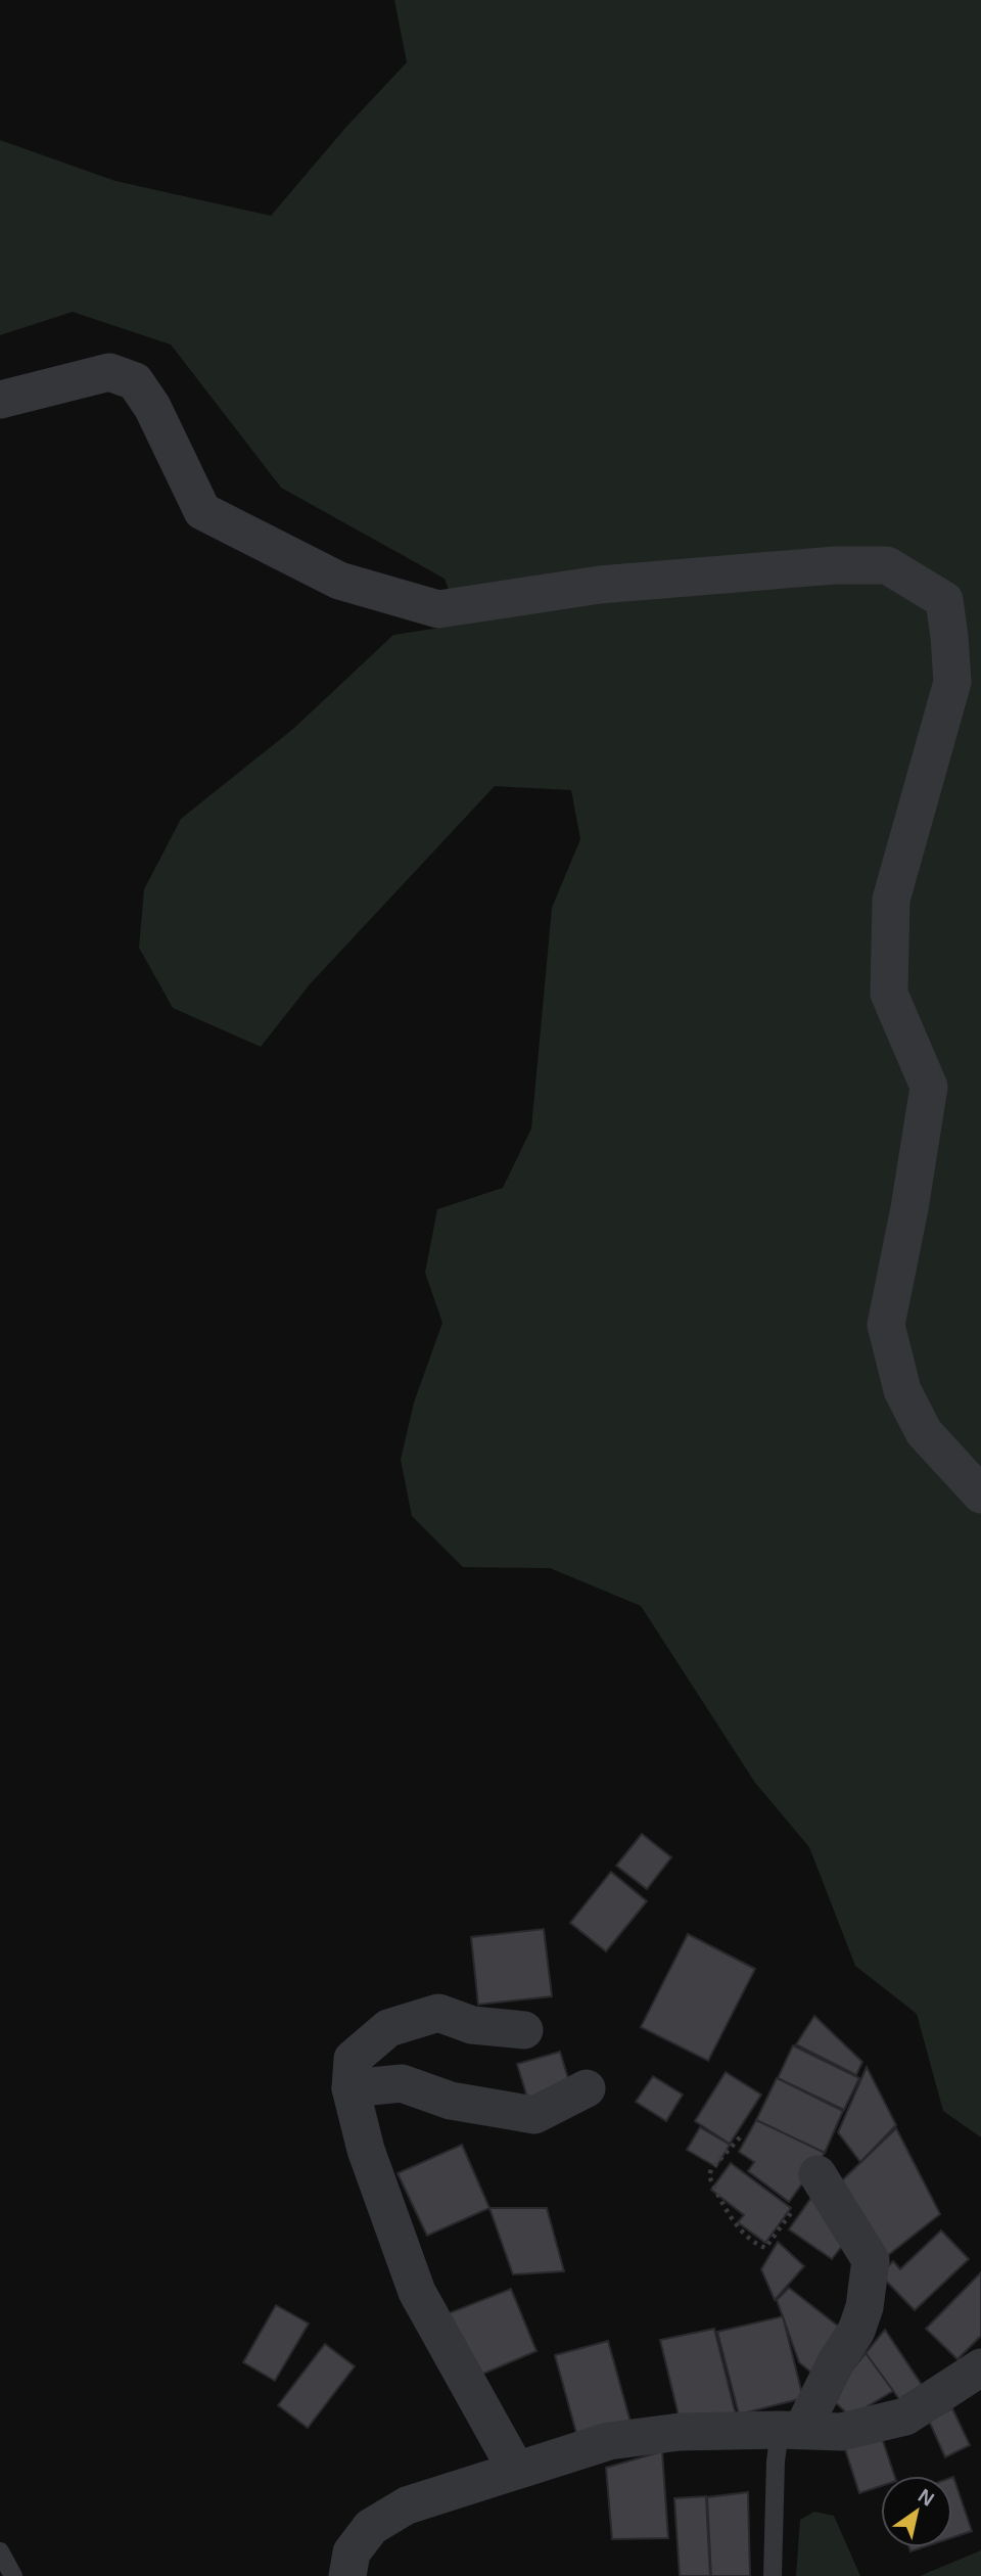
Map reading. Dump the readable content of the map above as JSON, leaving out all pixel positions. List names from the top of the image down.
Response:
{
  "north": "top right"
}
